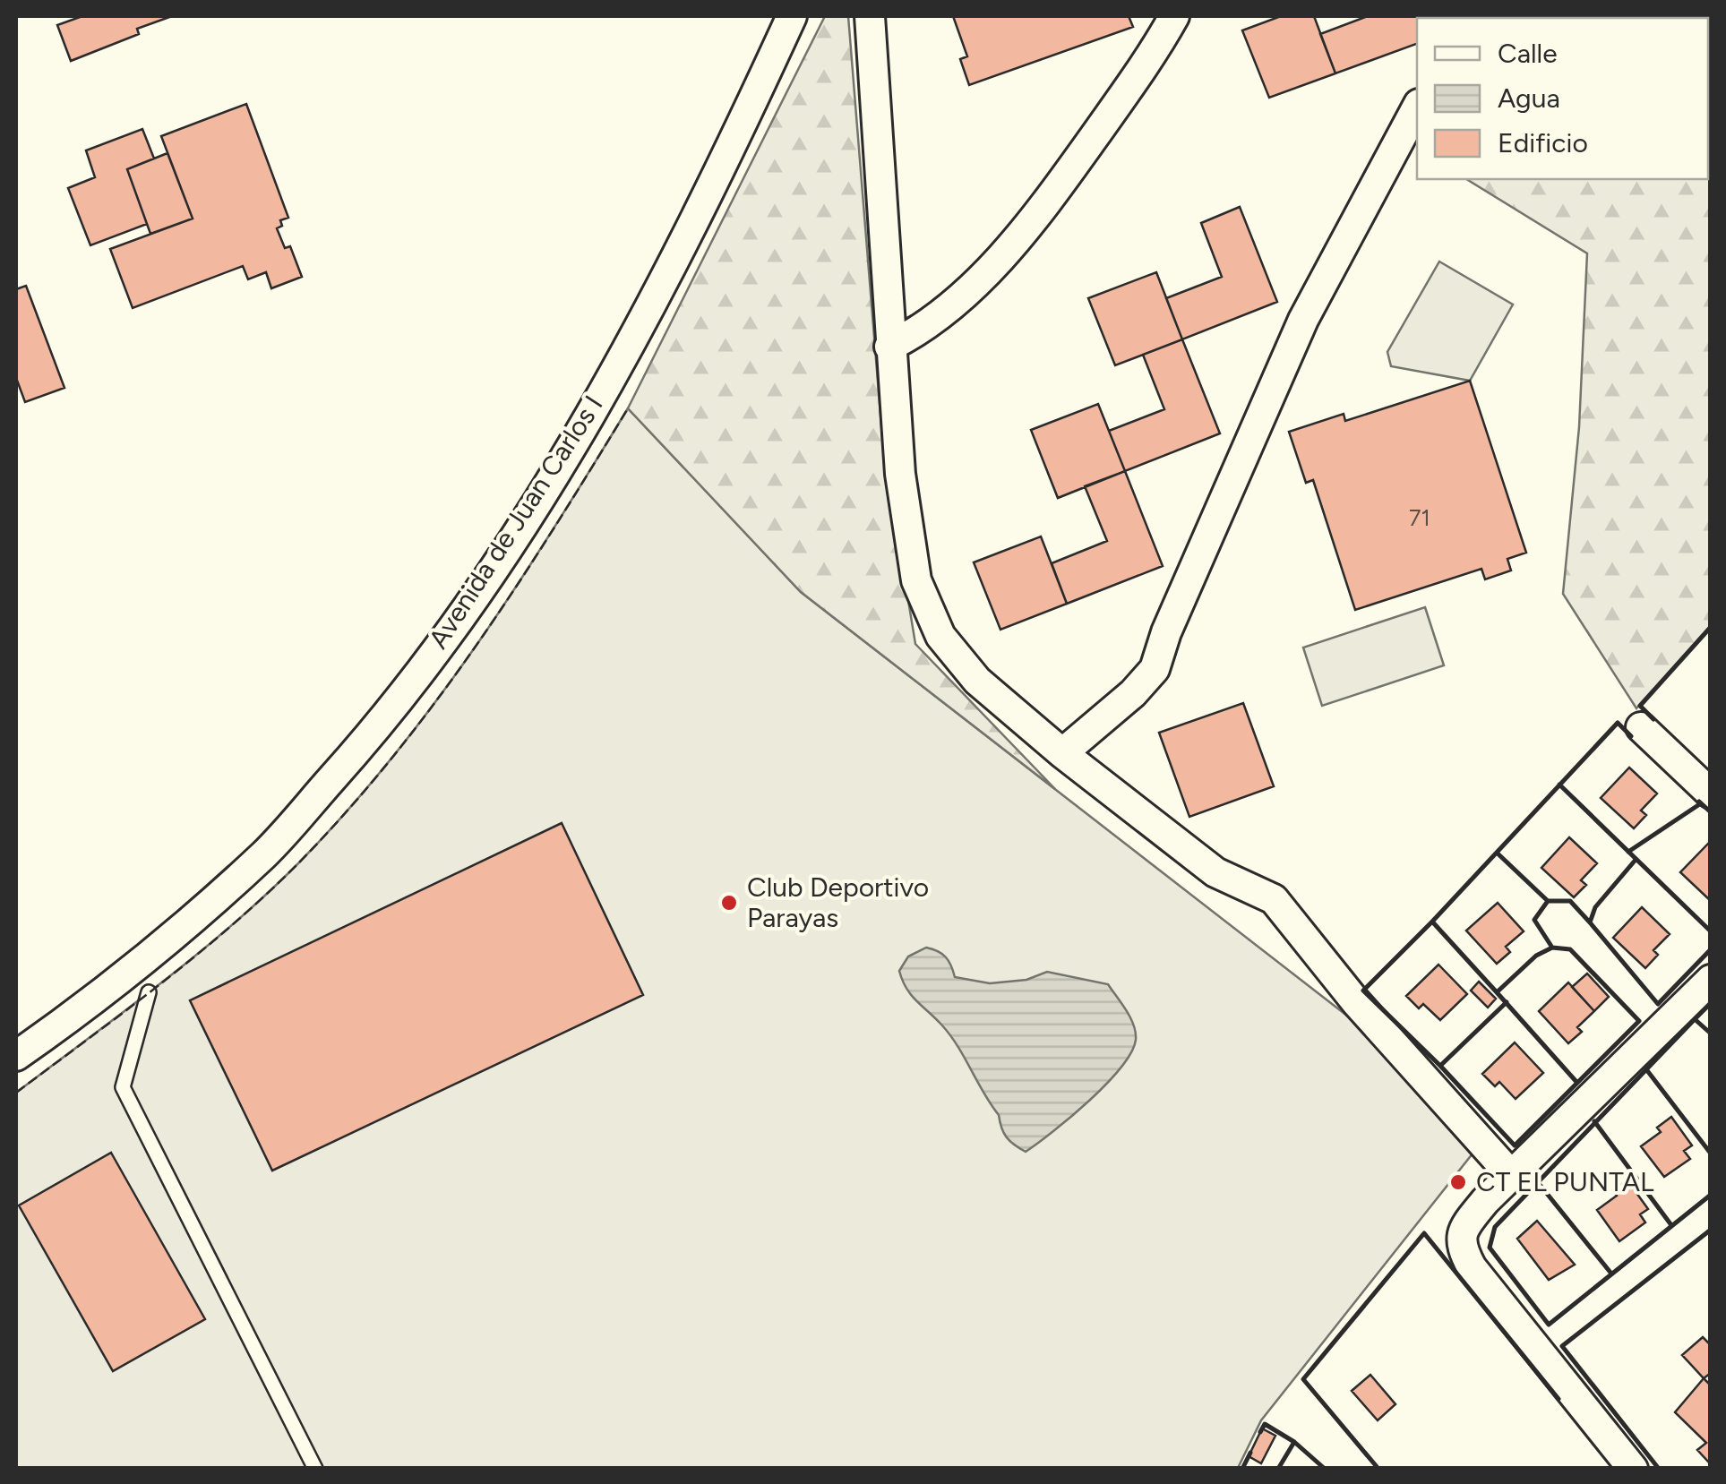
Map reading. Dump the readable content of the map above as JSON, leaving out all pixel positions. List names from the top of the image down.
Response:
{
  "streets": {
    "street": ["Avenida de Juan Carlos I"]
  },
  "places": ["Club Deportivo Parayas", "CT EL PUNTAL"],
  "house_numbers": ["71"],
  "legend": ["Calle", "Agua", "Edificio"]
}
